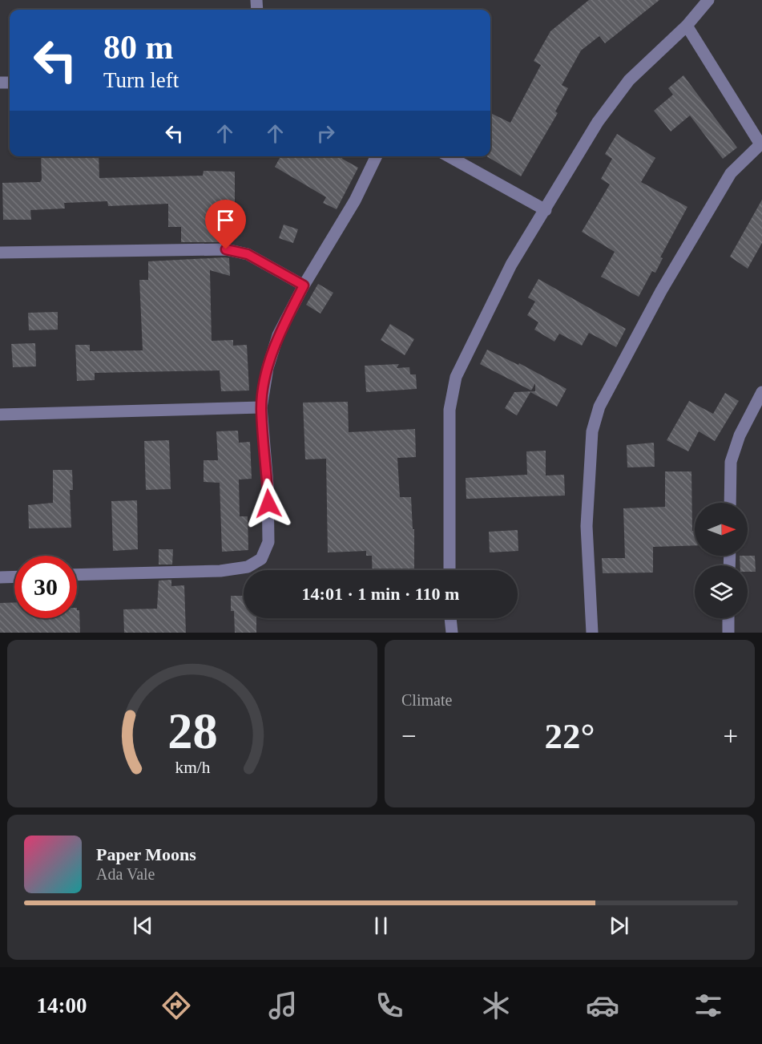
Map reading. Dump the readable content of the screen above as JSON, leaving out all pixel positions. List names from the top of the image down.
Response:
{
  "north": "right",
  "page": {
    "turn": ["80 m", "Turn left"],
    "limit": "30",
    "trip": "14:01 · 1 min · 110 m",
    "tile": "Climate",
    "heat": ["−", "22°", "+"],
    "song": ["Paper Moons", "Ada Vale"],
    "tabs": "14:00",
    "gauge": ["28", "km/h"]
  }
}
